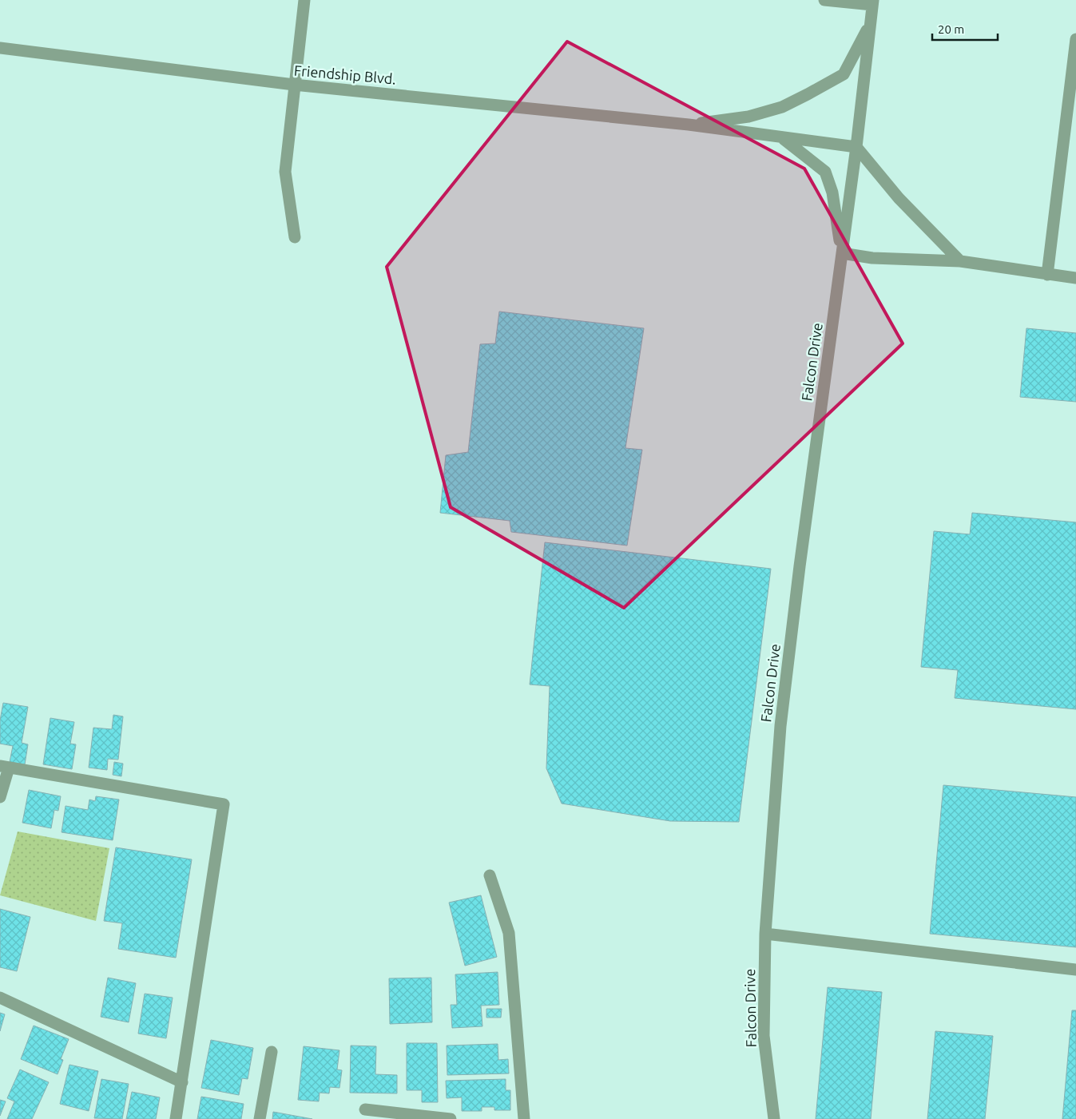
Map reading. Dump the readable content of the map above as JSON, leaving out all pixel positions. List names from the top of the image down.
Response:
{
  "streets": {
    "street": ["Friendship Blvd.", "Falcon Drive"]
  },
  "crossings": [
    ["Friendship Blvd.", "Falcon Drive"]
  ],
  "scale_bar": "20 m"
}
